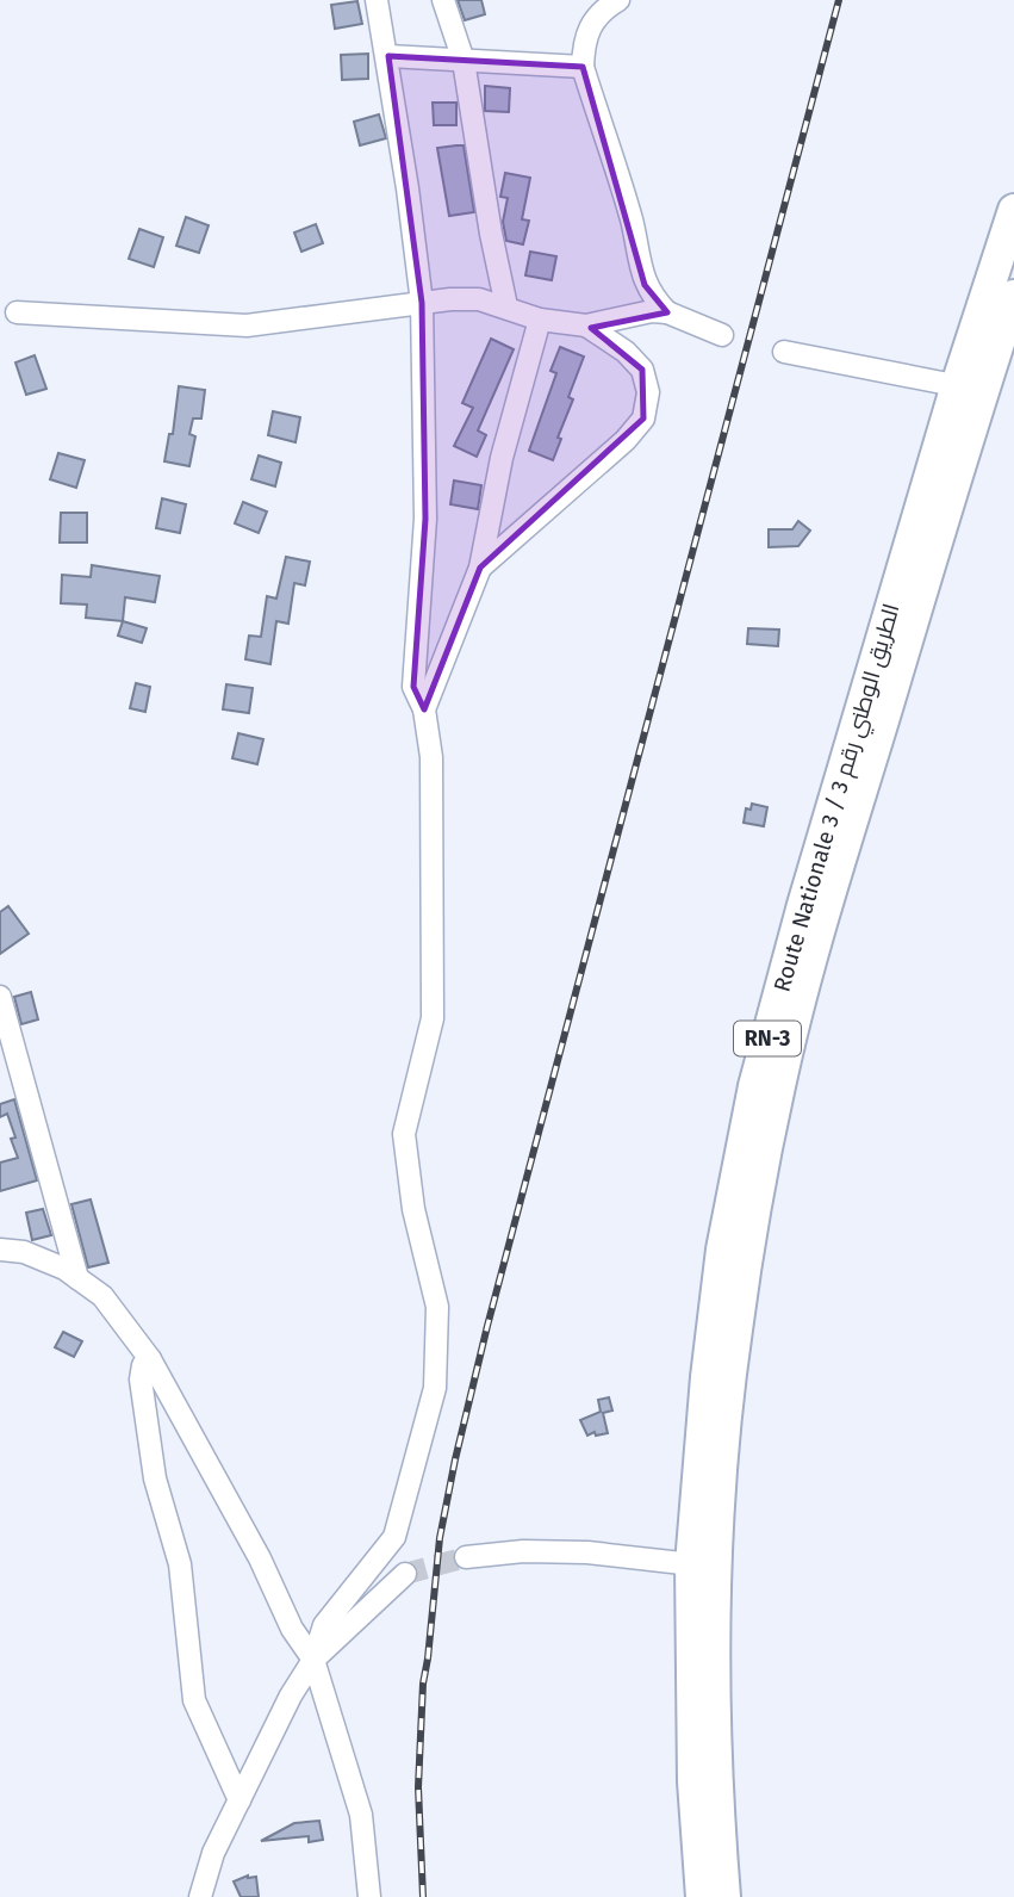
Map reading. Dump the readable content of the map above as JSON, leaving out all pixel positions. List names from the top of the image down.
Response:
{
  "streets": {
    "highway": ["Route Nationale 3 / الطريق الوطني رقم 3", "RN-3"]
  }
}
